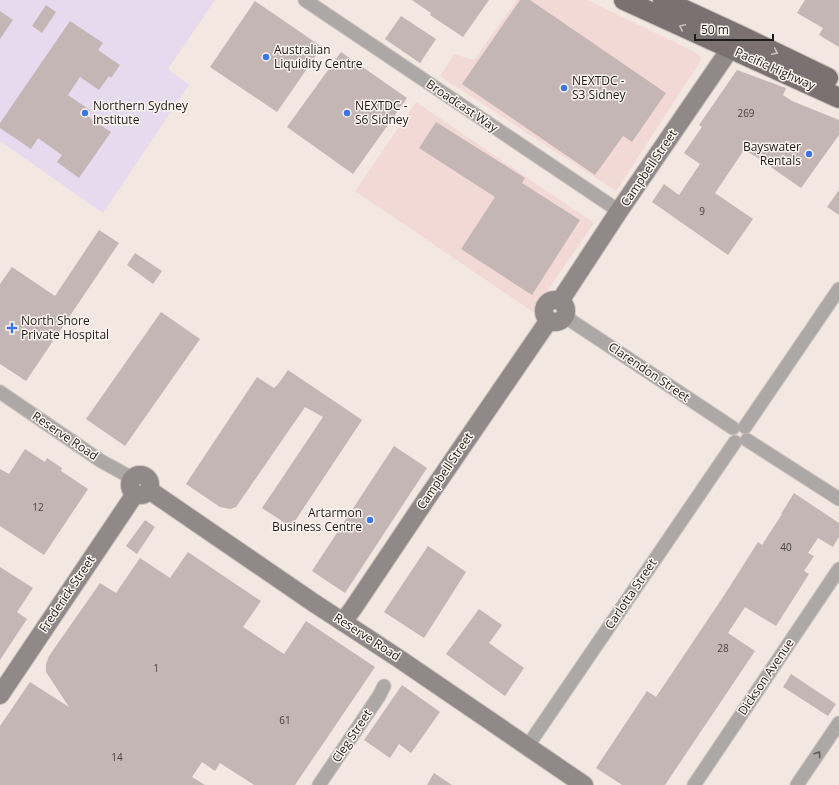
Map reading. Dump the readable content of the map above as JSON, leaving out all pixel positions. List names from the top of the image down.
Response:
{
  "streets": {
    "main road": ["Pacific Highway"],
    "street": [
      "Broadcast Way",
      "Campbell Street",
      "Clarendon Street",
      "Reserve Road",
      "Frederick Street",
      "Carlotta Street",
      "Dickson Avenue",
      "Cleg Street"
    ]
  },
  "crossings": [
    ["Pacific Highway", "Campbell Street"],
    ["Broadcast Way", "Campbell Street"],
    ["Campbell Street", "Clarendon Street"],
    ["Campbell Street", "Reserve Road"],
    ["Clarendon Street", "Carlotta Street"],
    ["Reserve Road", "Frederick Street"],
    ["Reserve Road", "Carlotta Street"]
  ],
  "places": {
    "other": [
      "Australian Liquidity Centre",
      "NEXTDC - S3 Sidney",
      "Northern Sydney Institute",
      "NEXTDC - S6 Sidney",
      "Bayswater Rentals",
      "Artarmon Business Centre"
    ],
    "health": ["North Shore Private Hospital"]
  },
  "house_numbers": [
    "269",
    "9",
    "12",
    "40",
    "28",
    "1",
    "61",
    "14"
  ],
  "scale_bar": "50 m"
}
